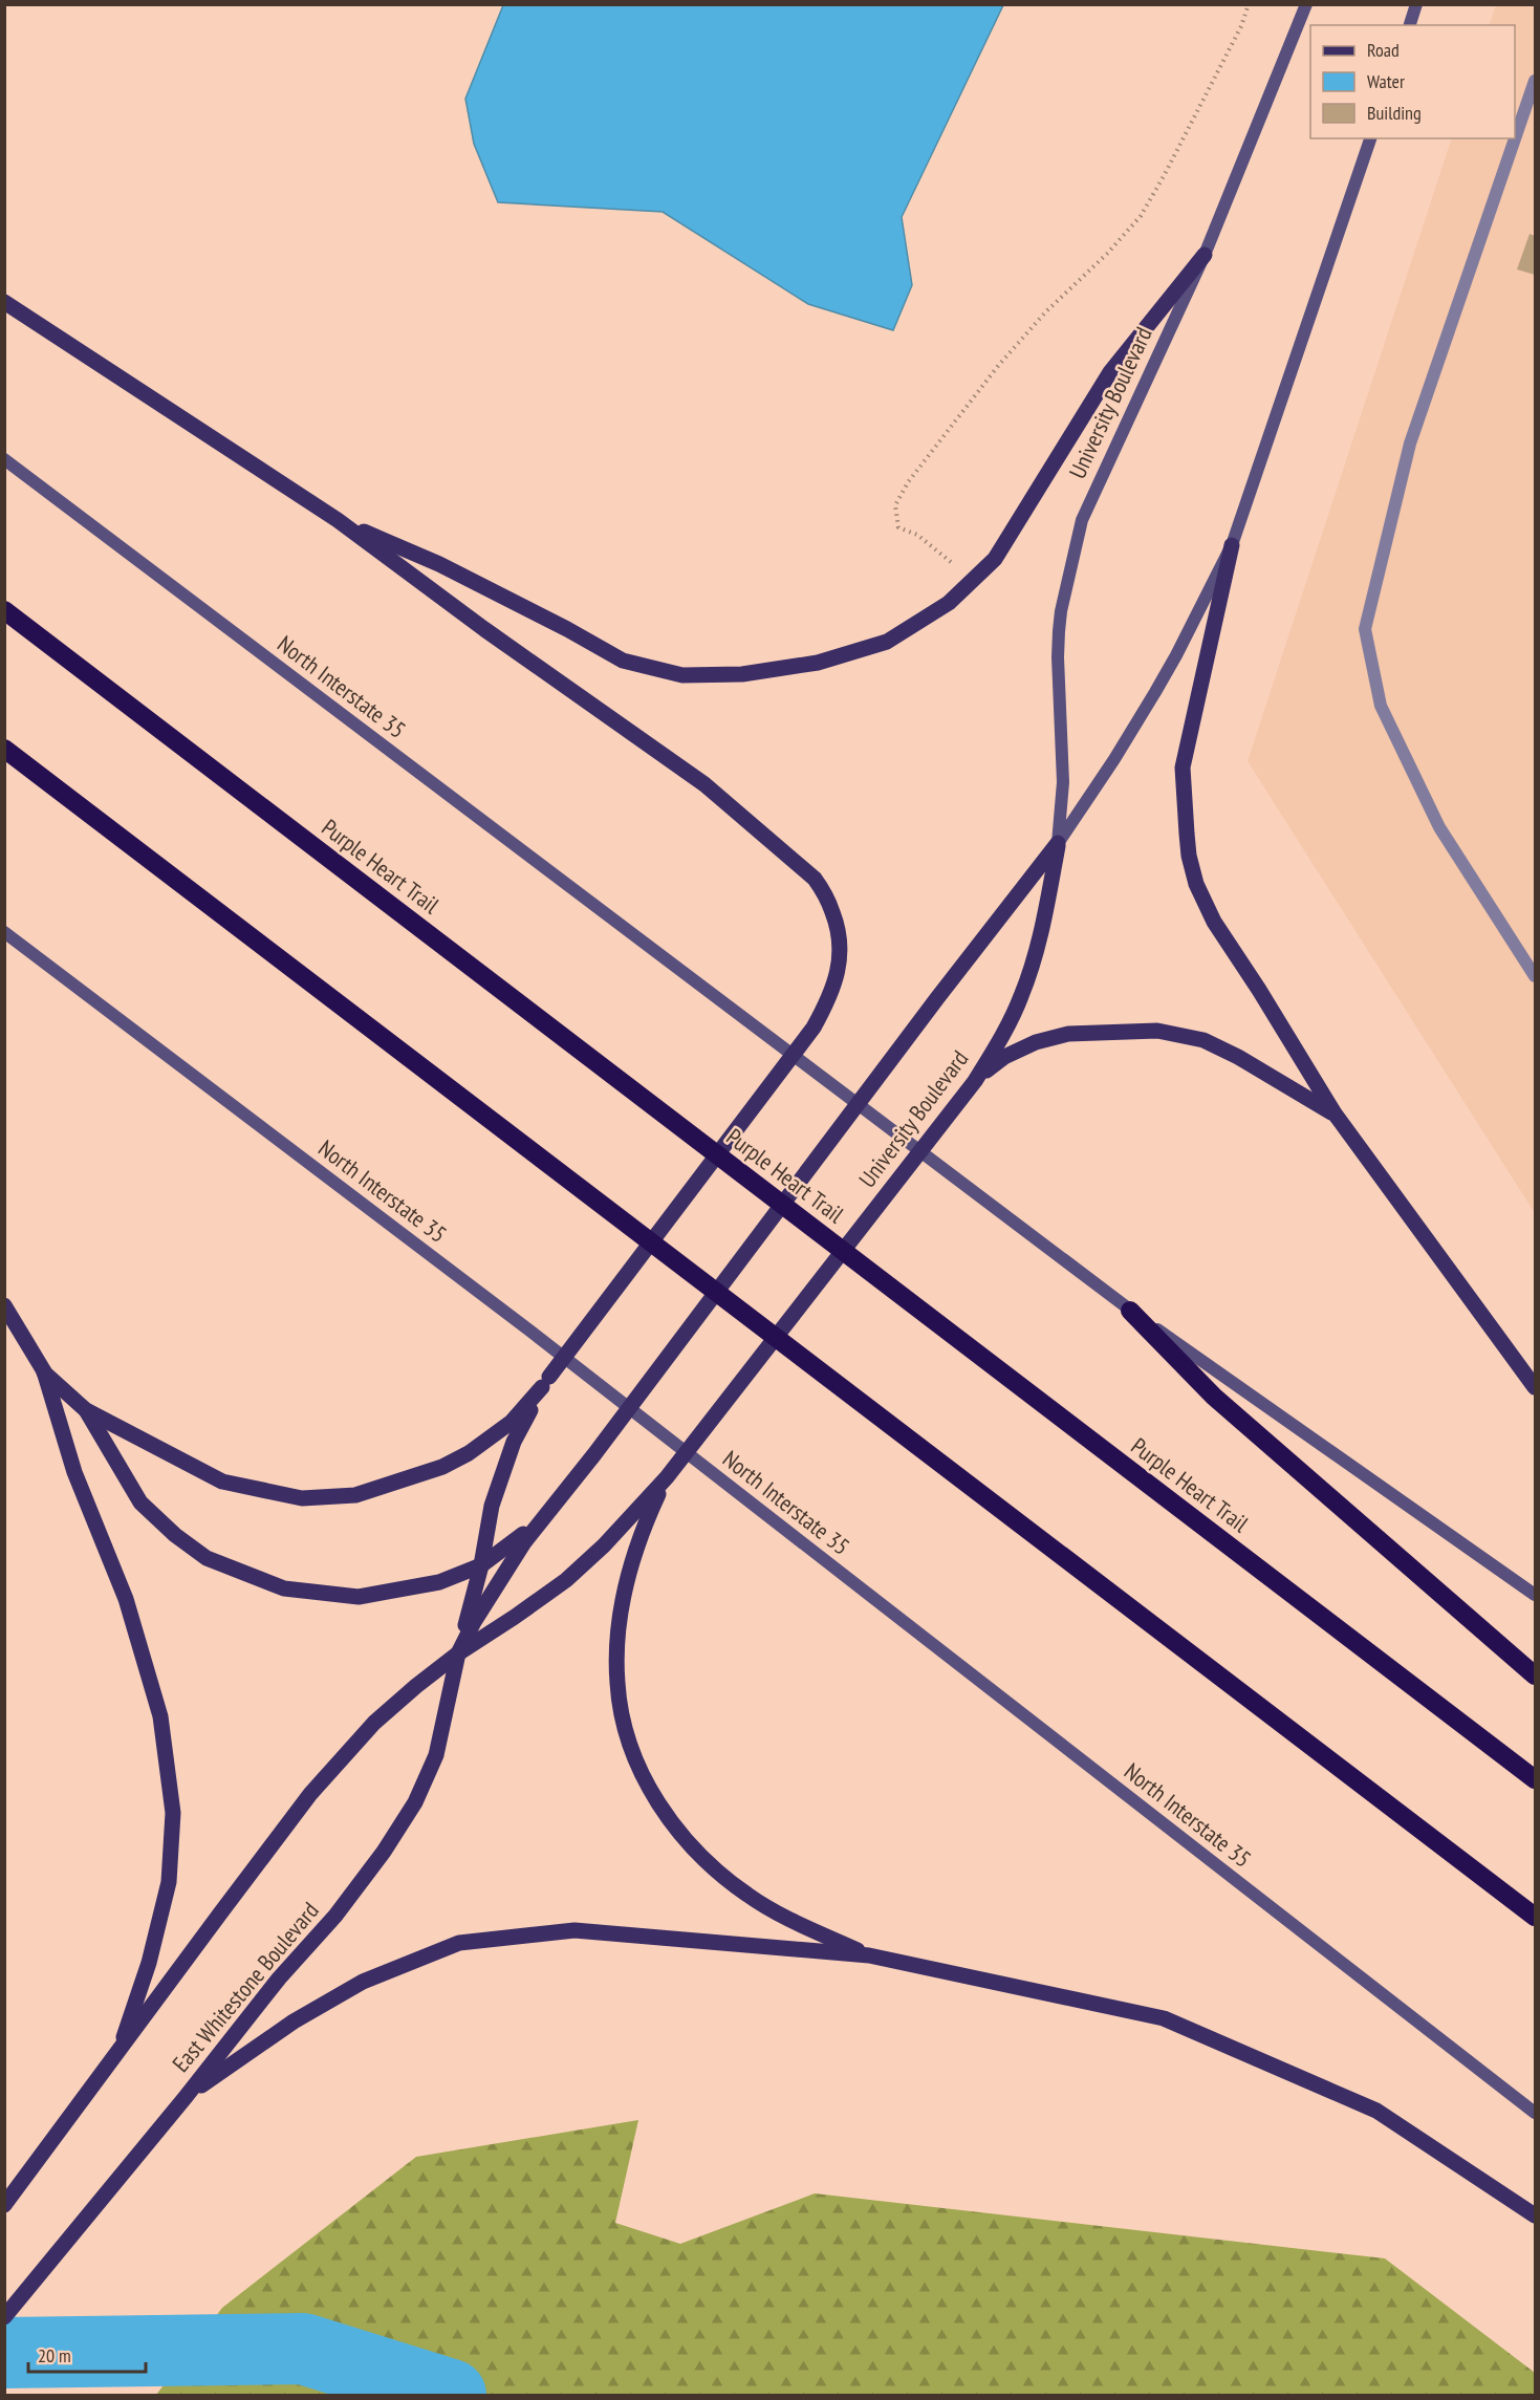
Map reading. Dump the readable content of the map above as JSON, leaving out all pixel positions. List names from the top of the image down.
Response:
{
  "streets": {
    "highway": ["Purple Heart Trail"],
    "main road": ["University Boulevard", "North Interstate 35", "East Whitestone Boulevard"]
  },
  "crossings": [
    ["University Boulevard", "East Whitestone Boulevard"]
  ],
  "legend": ["Road", "Water", "Building"],
  "scale_bar": "20 m"
}
